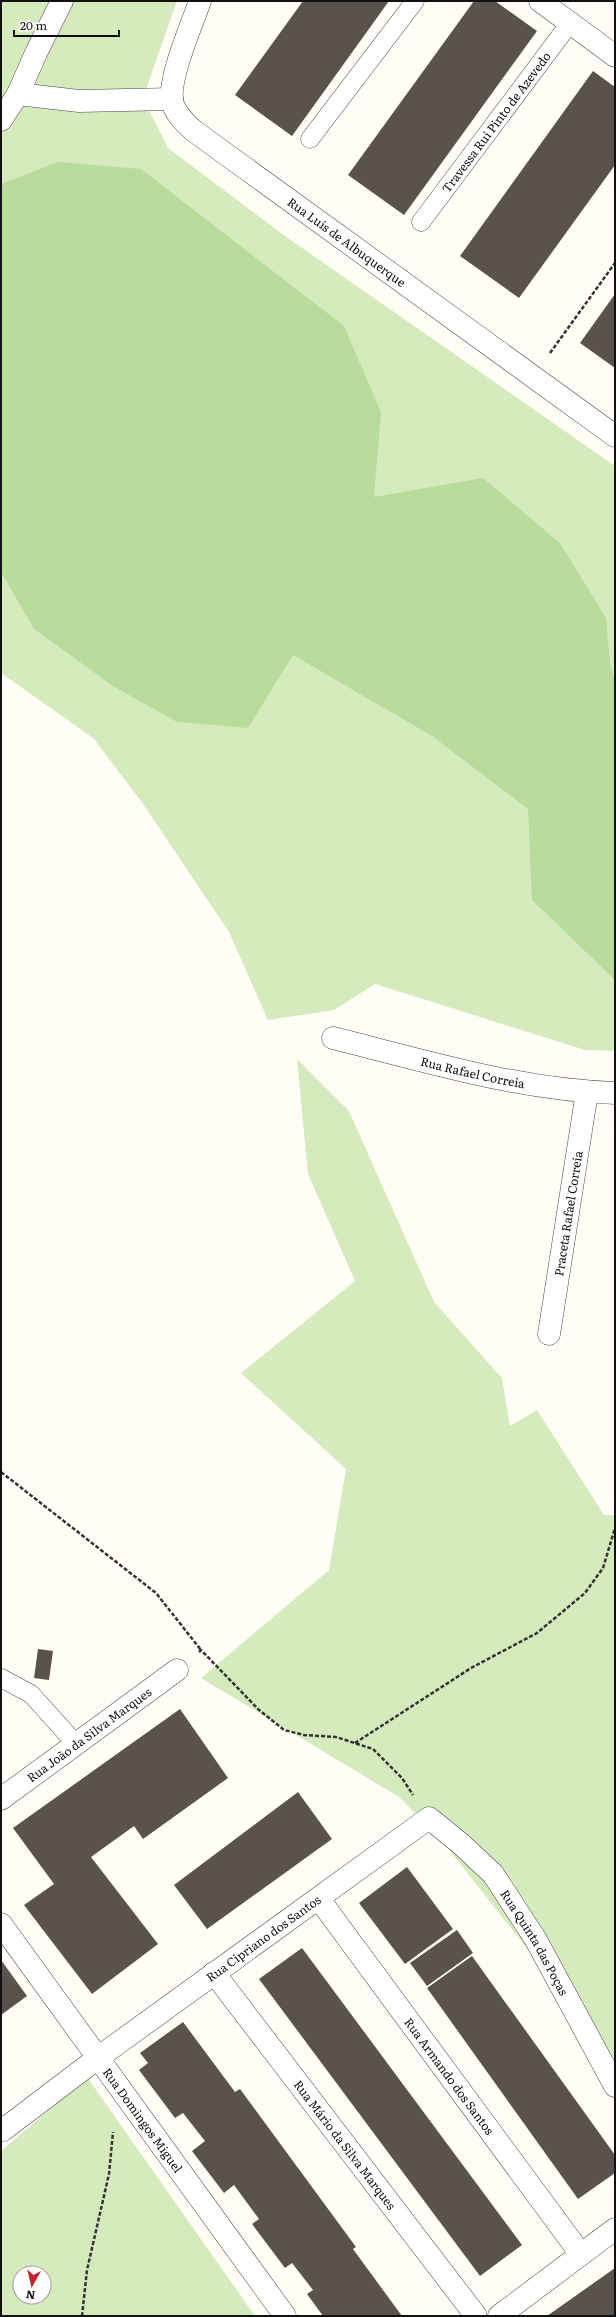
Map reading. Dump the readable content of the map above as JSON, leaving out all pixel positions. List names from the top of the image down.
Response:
{
  "streets": {
    "street": [
      "Rua Luís de Albuquerque",
      "Rua Rafael Correia",
      "Praceta Rafael Correia",
      "Rua João da Silva Marques",
      "Rua Cipriano dos Santos",
      "Rua Quinta das Poças",
      "Rua Armando dos Santos",
      "Rua Domingos Miguel",
      "Rua Mário da Silva Marques"
    ],
    "lane": ["Travessa Rui Pinto de Azevedo"]
  },
  "crossings": [
    ["Rua Rafael Correia", "Praceta Rafael Correia"],
    ["Rua Cipriano dos Santos", "Rua Quinta das Poças"],
    ["Rua Cipriano dos Santos", "Rua Armando dos Santos"],
    ["Rua Cipriano dos Santos", "Rua Domingos Miguel"],
    ["Rua Cipriano dos Santos", "Rua Mário da Silva Marques"]
  ],
  "scale_bar": "20 m",
  "north": "bottom"
}
